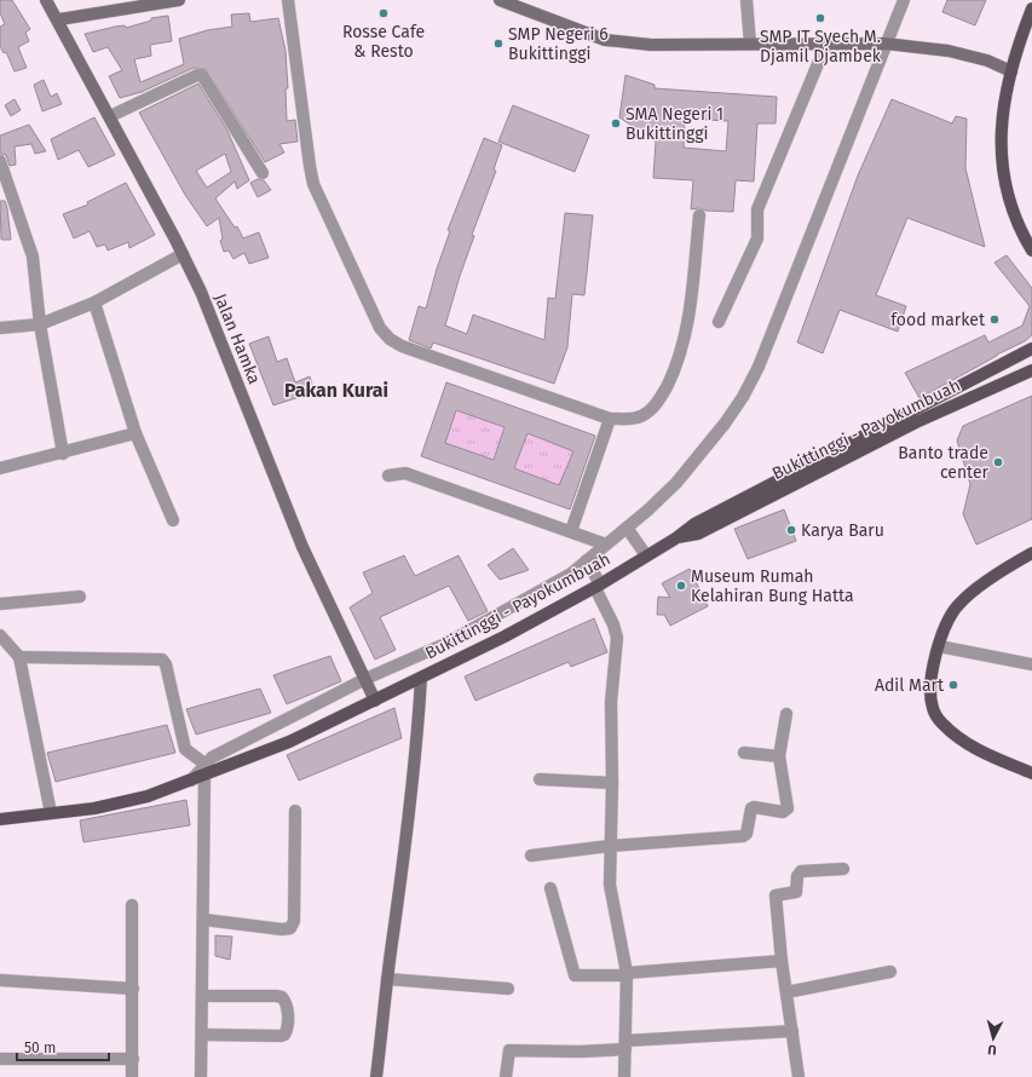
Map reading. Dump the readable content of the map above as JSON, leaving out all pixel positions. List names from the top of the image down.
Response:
{
  "streets": {
    "main road": ["Bukittinggi - Payokumbuah"],
    "street": ["Jalan Hamka"]
  },
  "crossings": [
    ["Jalan Hamka", "Bukittinggi - Payokumbuah"]
  ],
  "districts": ["Pakan Kurai"],
  "places": [
    "Rosse Cafe & Resto",
    "SMP IT Syech M. Djamil Djambek",
    "SMP Negeri 6 Bukittinggi",
    "SMA Negeri 1 Bukittinggi",
    "food market",
    "Banto trade center",
    "Karya Baru",
    "Museum Rumah Kelahiran Bung Hatta",
    "Adil Mart"
  ],
  "scale_bar": "50 m",
  "north": "bottom"
}
